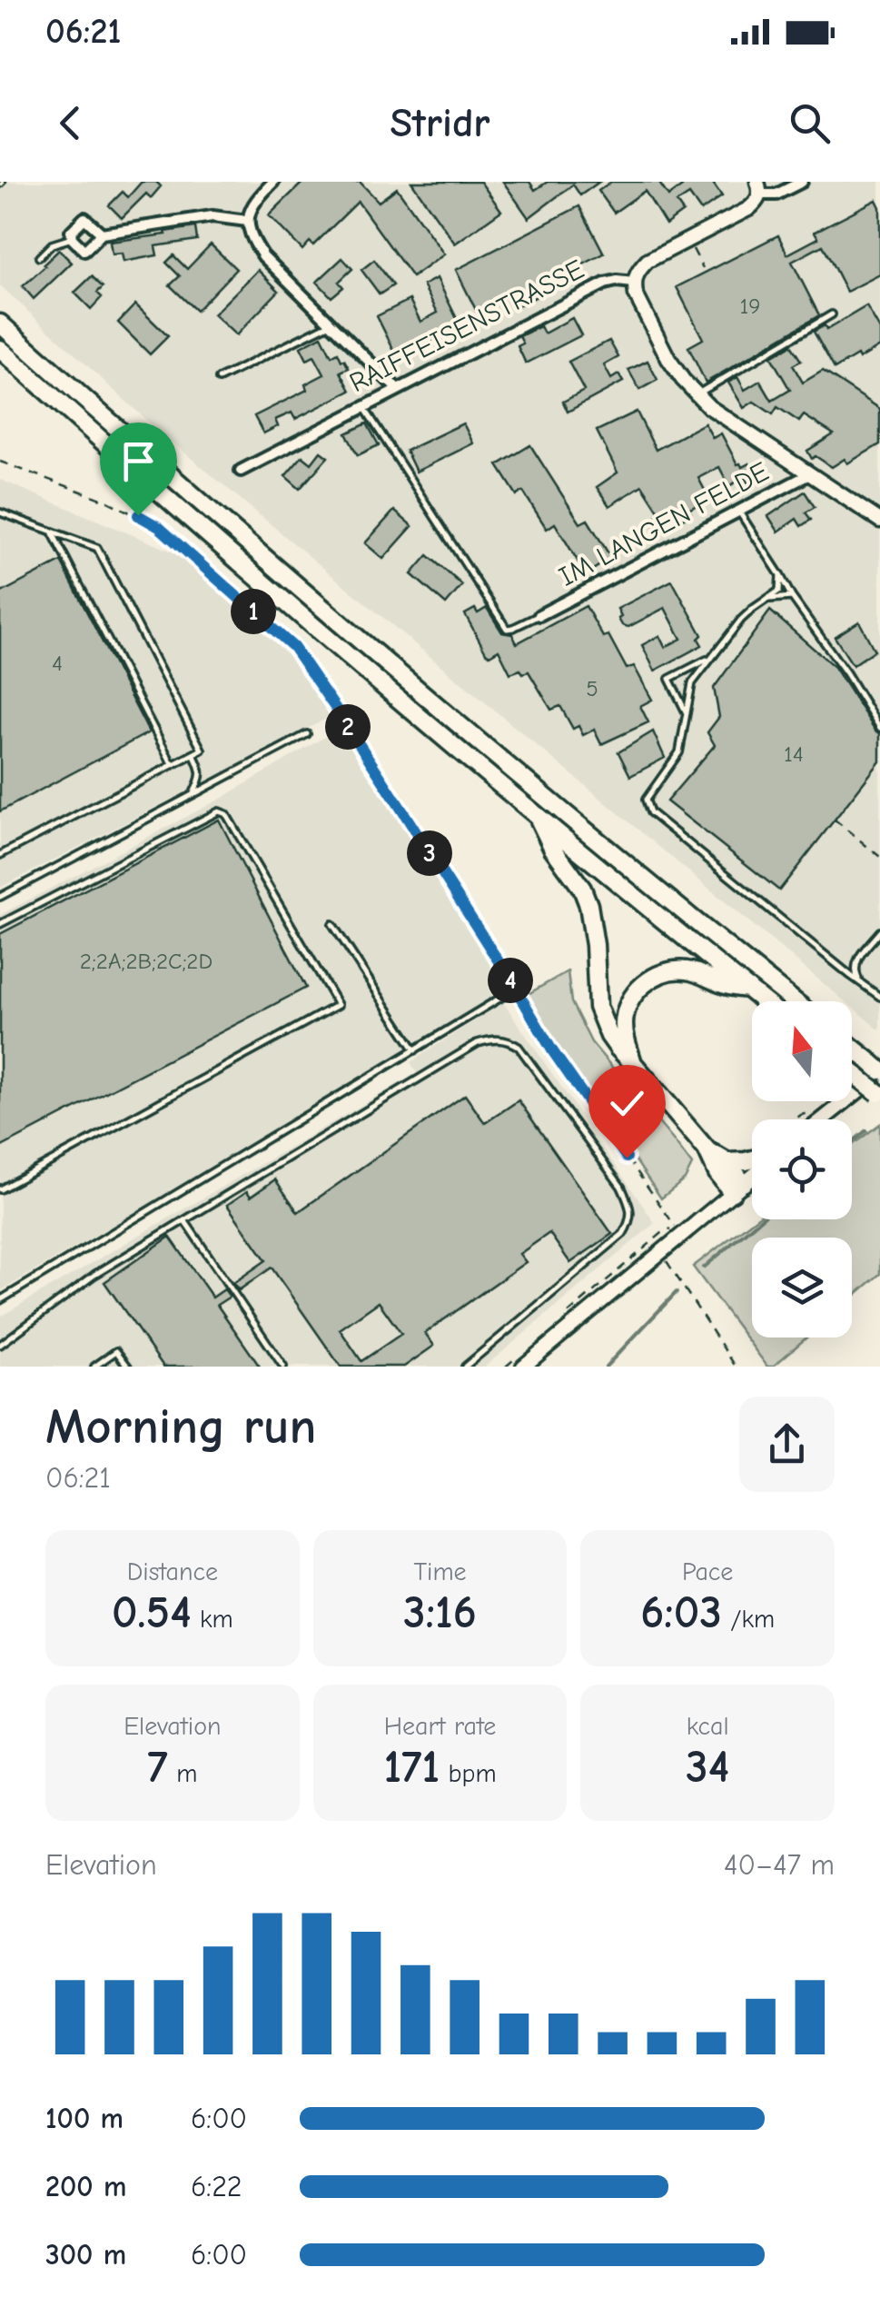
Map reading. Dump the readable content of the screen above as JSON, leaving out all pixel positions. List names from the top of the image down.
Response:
{
  "streets": {
    "street": ["RAIFFEISENSTRASSE", "IM LANGEN FELDE"]
  },
  "house_numbers": [
    "19",
    "4",
    "5",
    "14",
    "2;2A;2B;2C;2D"
  ],
  "north": "top",
  "page": {
    "status": "06:21",
    "header": "Stridr",
    "pins": [
      "1",
      "2",
      "3",
      "4"
    ],
    "heading": ["Morning run", "06:21"],
    "stats": [
      ["Distance", "0.54 km"],
      ["Time", "3:16"],
      ["Pace", "6:03 /km"],
      ["Elevation", "7 m"],
      ["Heart rate", "171 bpm"],
      ["kcal", "34"]
    ],
    "chart": ["Elevation", "40–47 m"],
    "list": [
      {
        "name": "100 m",
        "note": "6:00"
      },
      {
        "name": "200 m",
        "note": "6:22"
      },
      {
        "name": "300 m",
        "note": "6:00"
      }
    ]
  }
}
